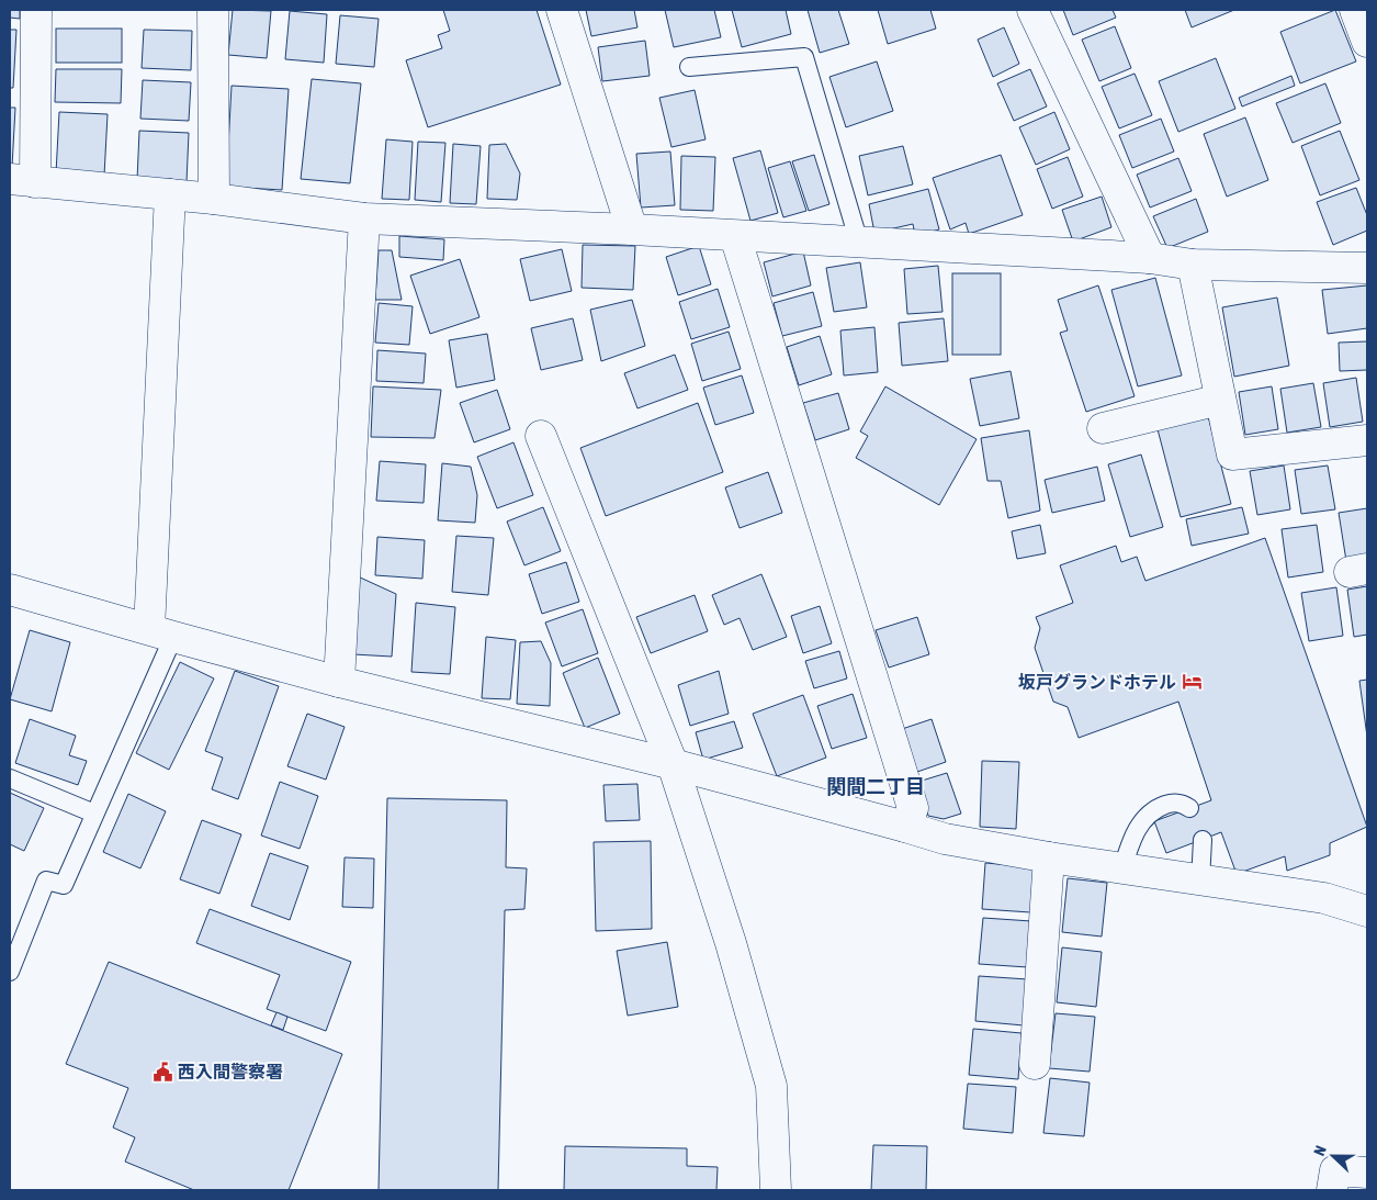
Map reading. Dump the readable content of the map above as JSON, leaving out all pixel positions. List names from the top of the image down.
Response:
{
  "districts": ["関間二丁目"],
  "places": {
    "hotel": ["坂戸グランドホテル"],
    "public building": ["西入間警察署"]
  },
  "north": "left"
}
